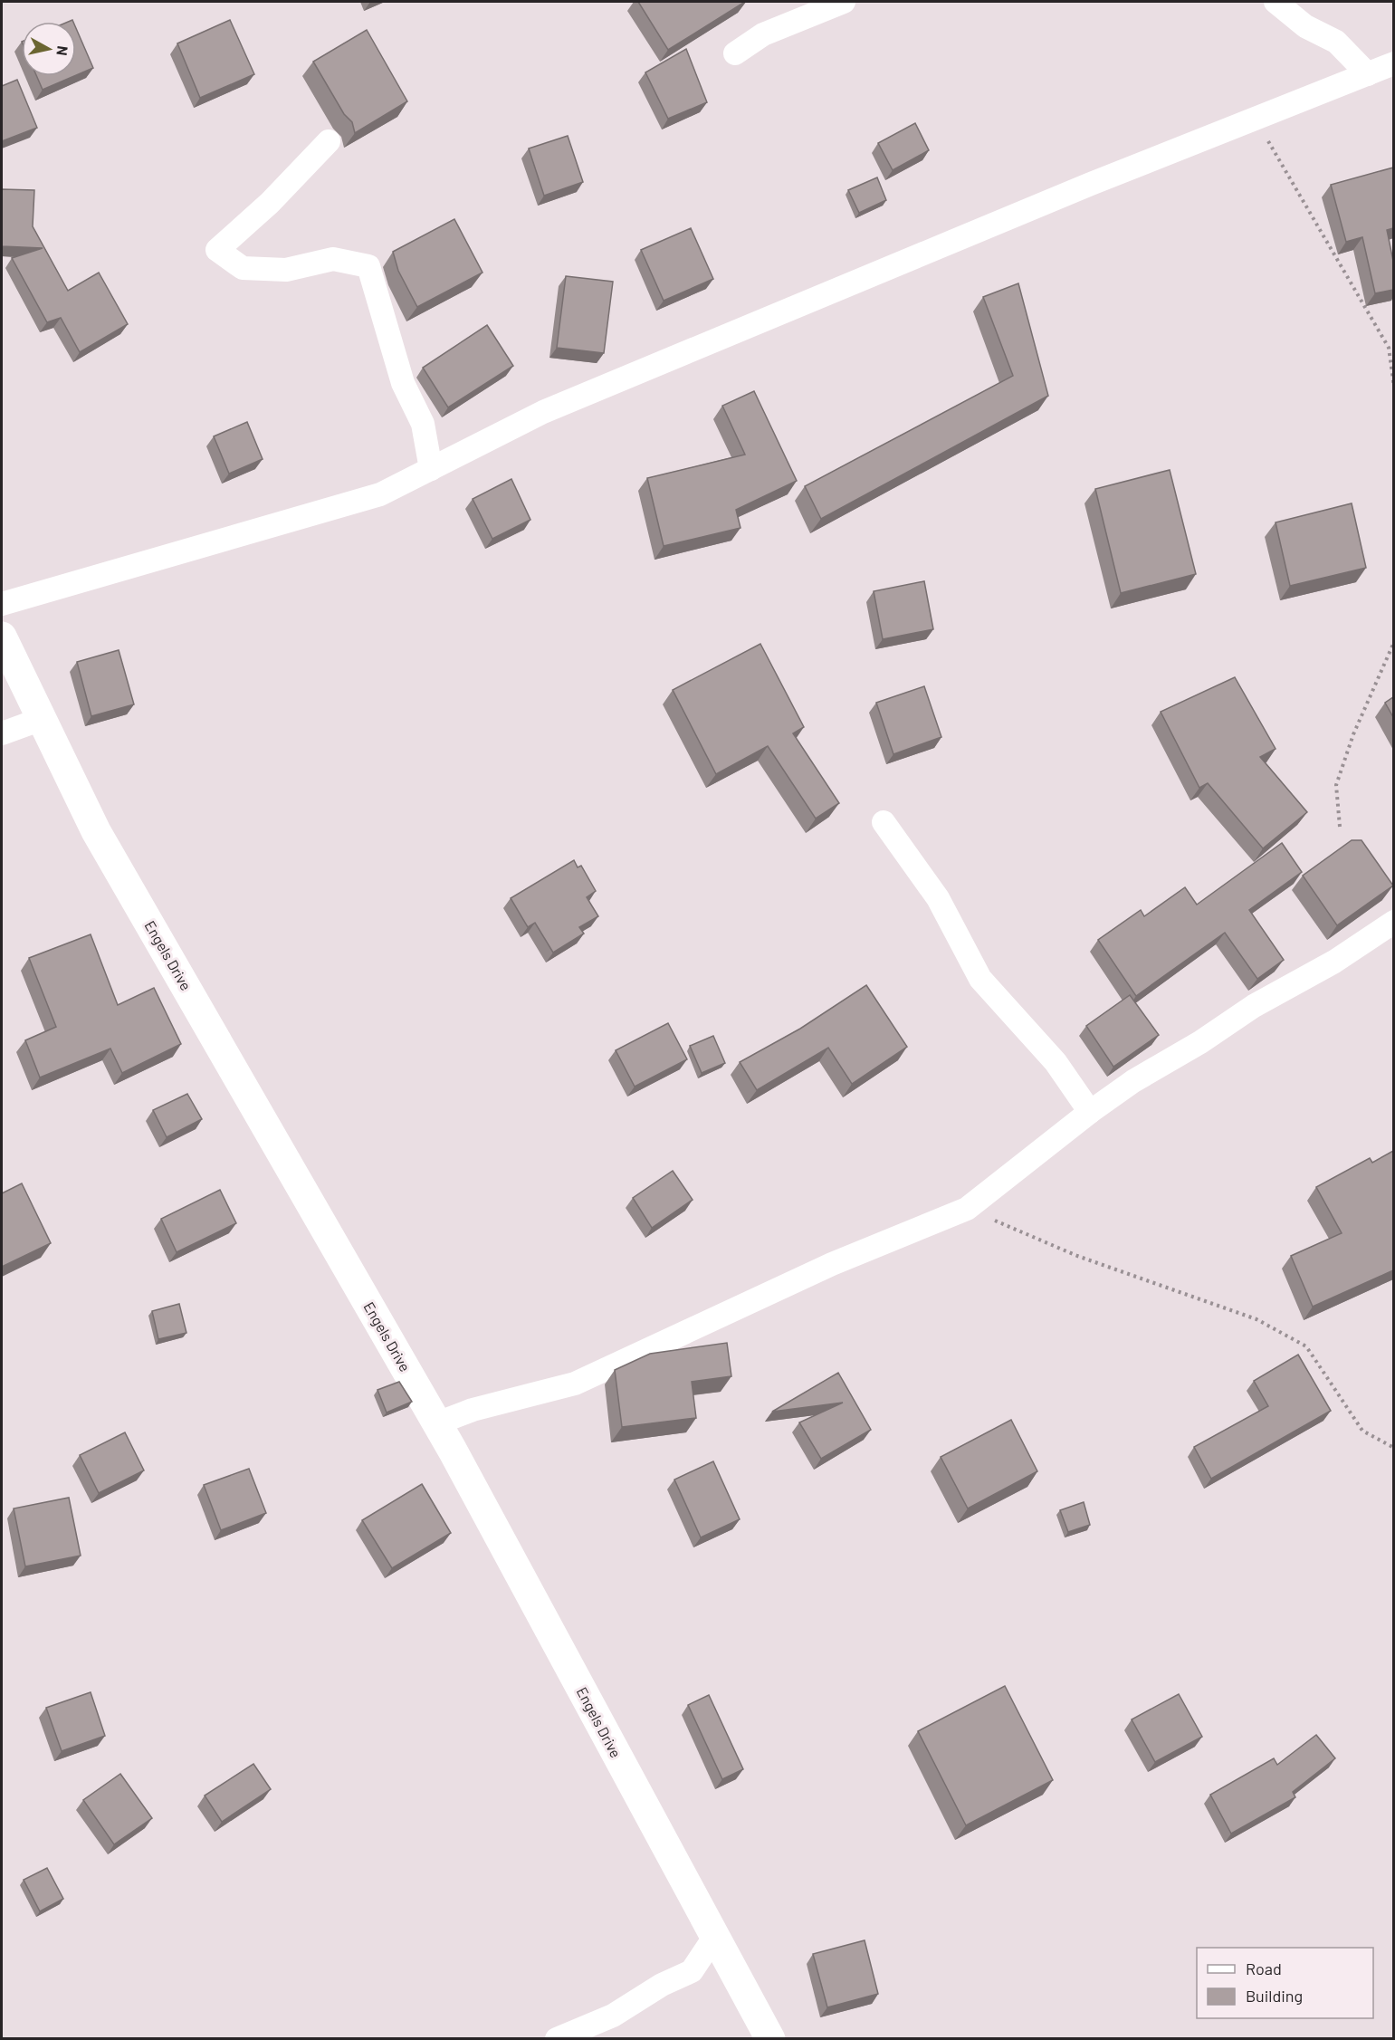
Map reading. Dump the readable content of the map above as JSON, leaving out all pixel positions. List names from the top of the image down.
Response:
{
  "streets": {
    "street": ["Engels Drive"]
  },
  "legend": ["Road", "Building"],
  "north": "right"
}
